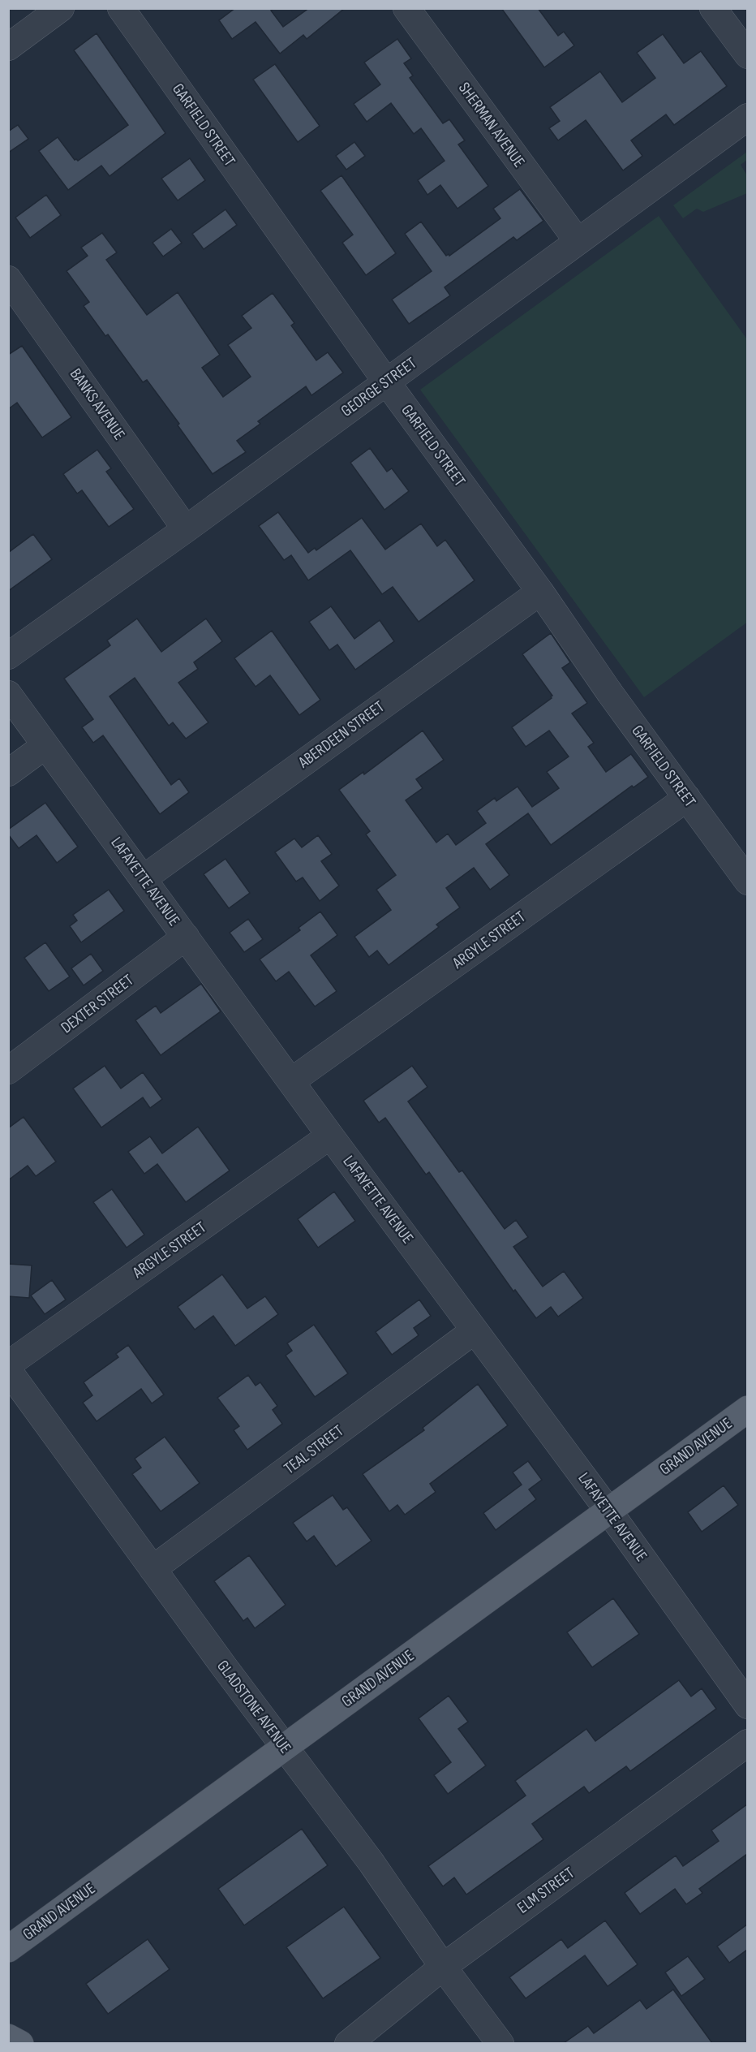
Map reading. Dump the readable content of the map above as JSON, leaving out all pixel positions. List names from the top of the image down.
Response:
{
  "streets": {
    "main road": ["GRAND AVENUE"],
    "street": [
      "GARFIELD STREET",
      "SHERMAN AVENUE",
      "GEORGE STREET",
      "BANKS AVENUE",
      "ABERDEEN STREET",
      "LAFAYETTE AVENUE",
      "ARGYLE STREET",
      "DEXTER STREET",
      "TEAL STREET",
      "GLADSTONE AVENUE",
      "ELM STREET"
    ]
  },
  "crossings": [
    ["GARFIELD STREET", "GEORGE STREET"],
    ["GARFIELD STREET", "ABERDEEN STREET"],
    ["GARFIELD STREET", "ARGYLE STREET"],
    ["SHERMAN AVENUE", "GEORGE STREET"],
    ["GEORGE STREET", "BANKS AVENUE"],
    ["ABERDEEN STREET", "LAFAYETTE AVENUE"],
    ["LAFAYETTE AVENUE", "ARGYLE STREET"],
    ["LAFAYETTE AVENUE", "DEXTER STREET"],
    ["LAFAYETTE AVENUE", "GRAND AVENUE"],
    ["LAFAYETTE AVENUE", "TEAL STREET"],
    ["GRAND AVENUE", "GLADSTONE AVENUE"],
    ["TEAL STREET", "GLADSTONE AVENUE"],
    ["GLADSTONE AVENUE", "ELM STREET"]
  ]
}
